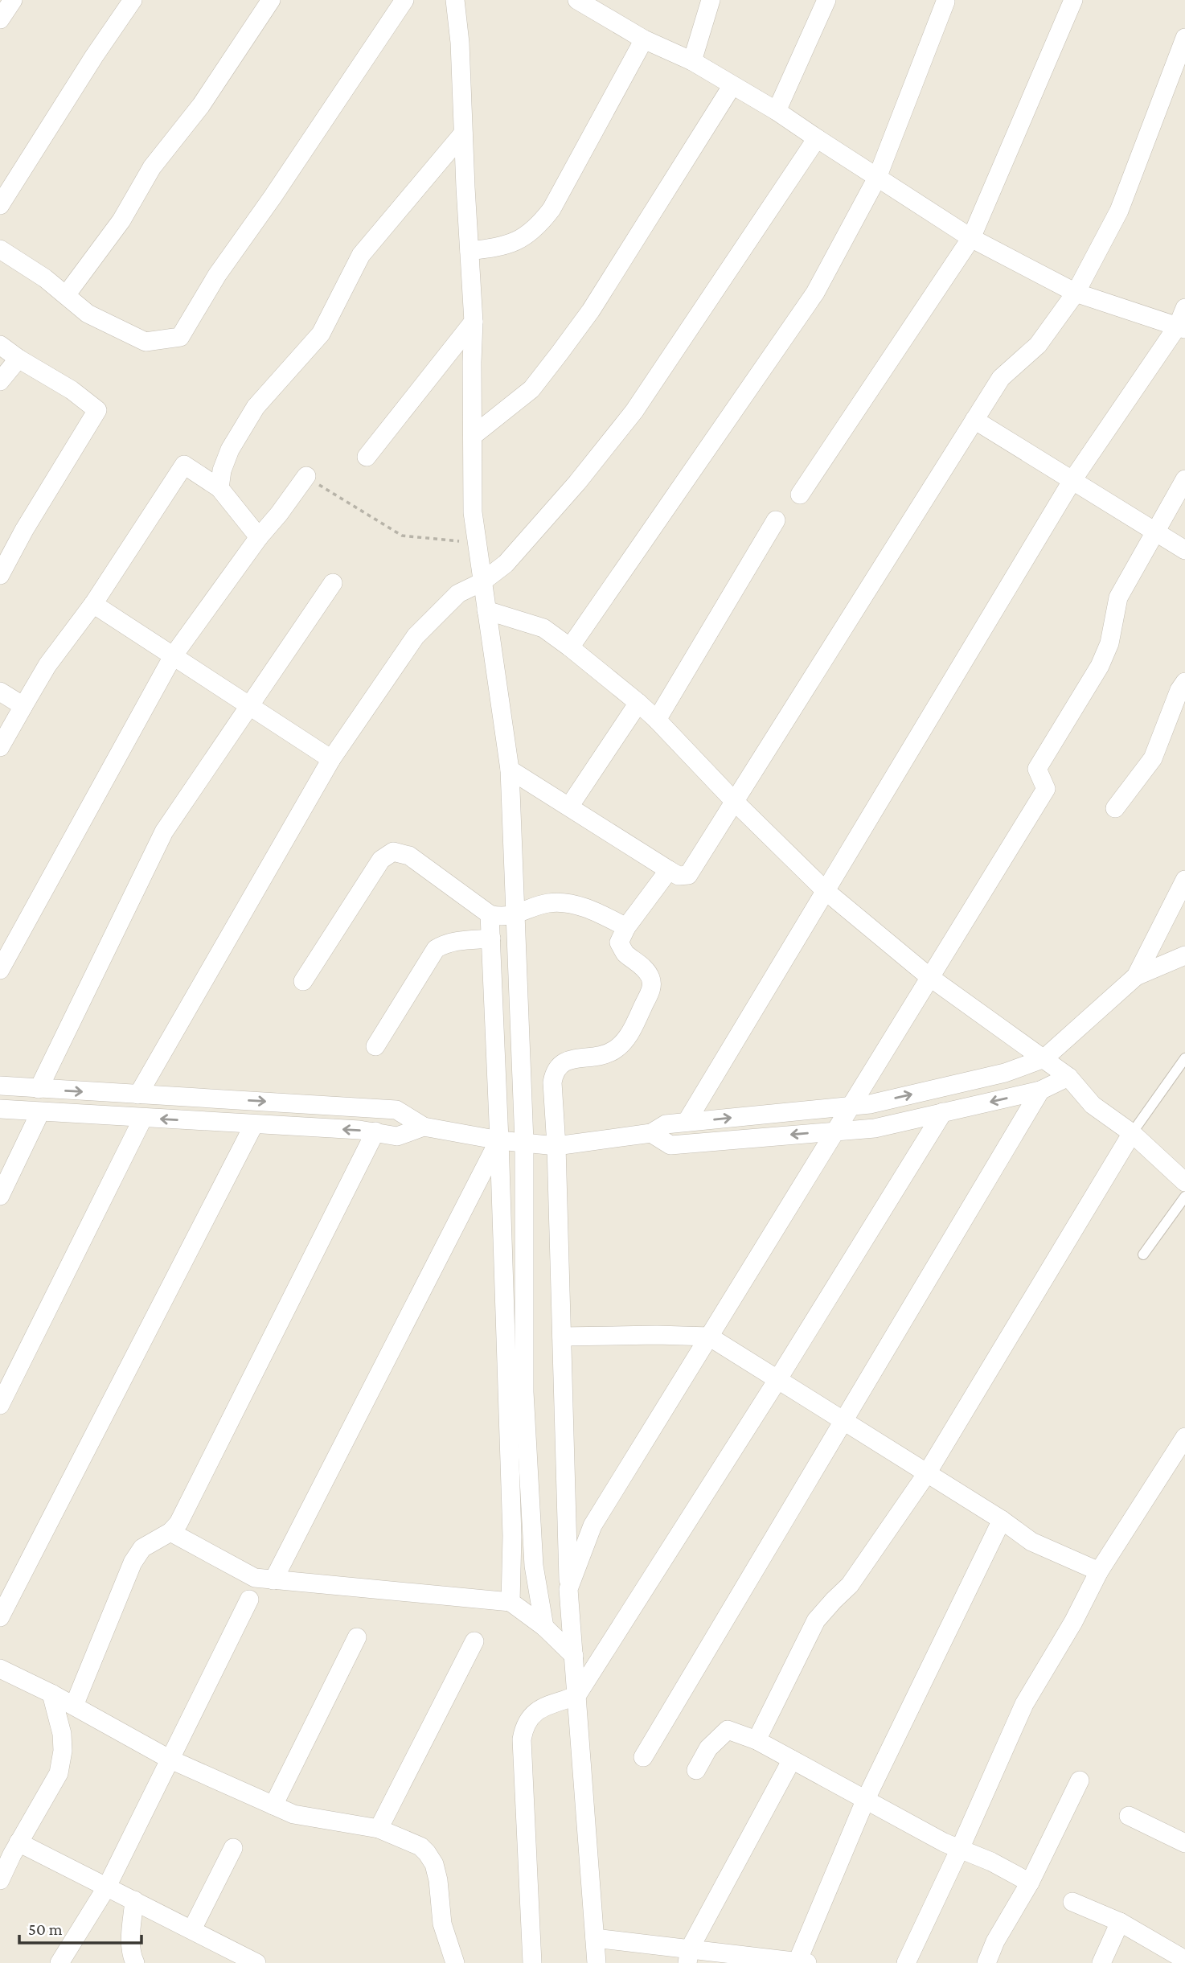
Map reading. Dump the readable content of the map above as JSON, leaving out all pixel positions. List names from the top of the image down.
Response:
{
  "scale_bar": "50 m"
}
